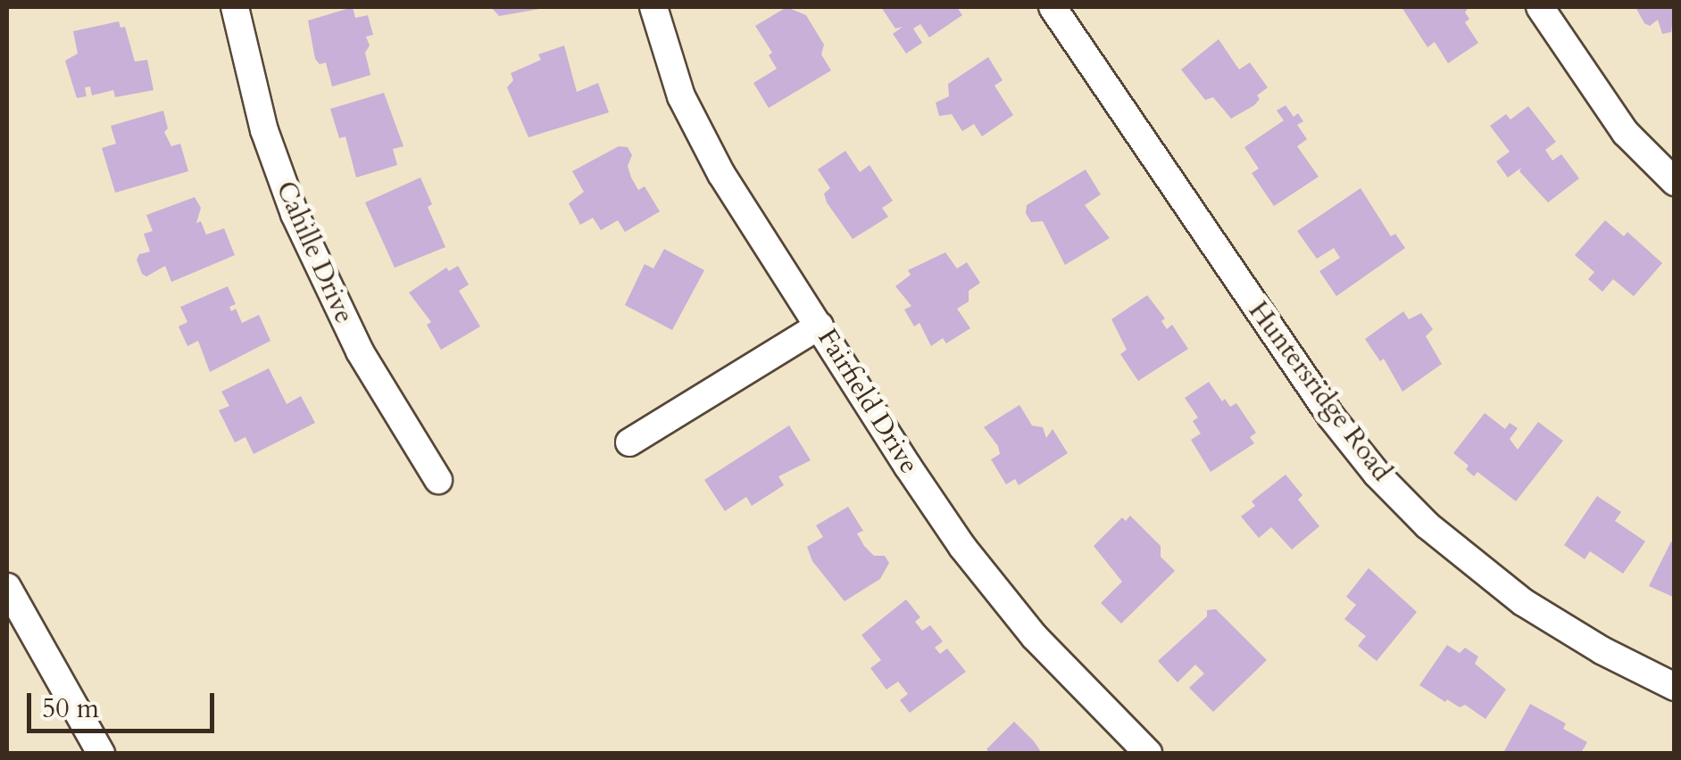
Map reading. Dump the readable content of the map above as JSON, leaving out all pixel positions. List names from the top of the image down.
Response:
{
  "streets": {
    "street": ["Cahille Drive", "Huntersridge Road", "Fairfield Drive"]
  },
  "scale_bar": "50 m"
}
